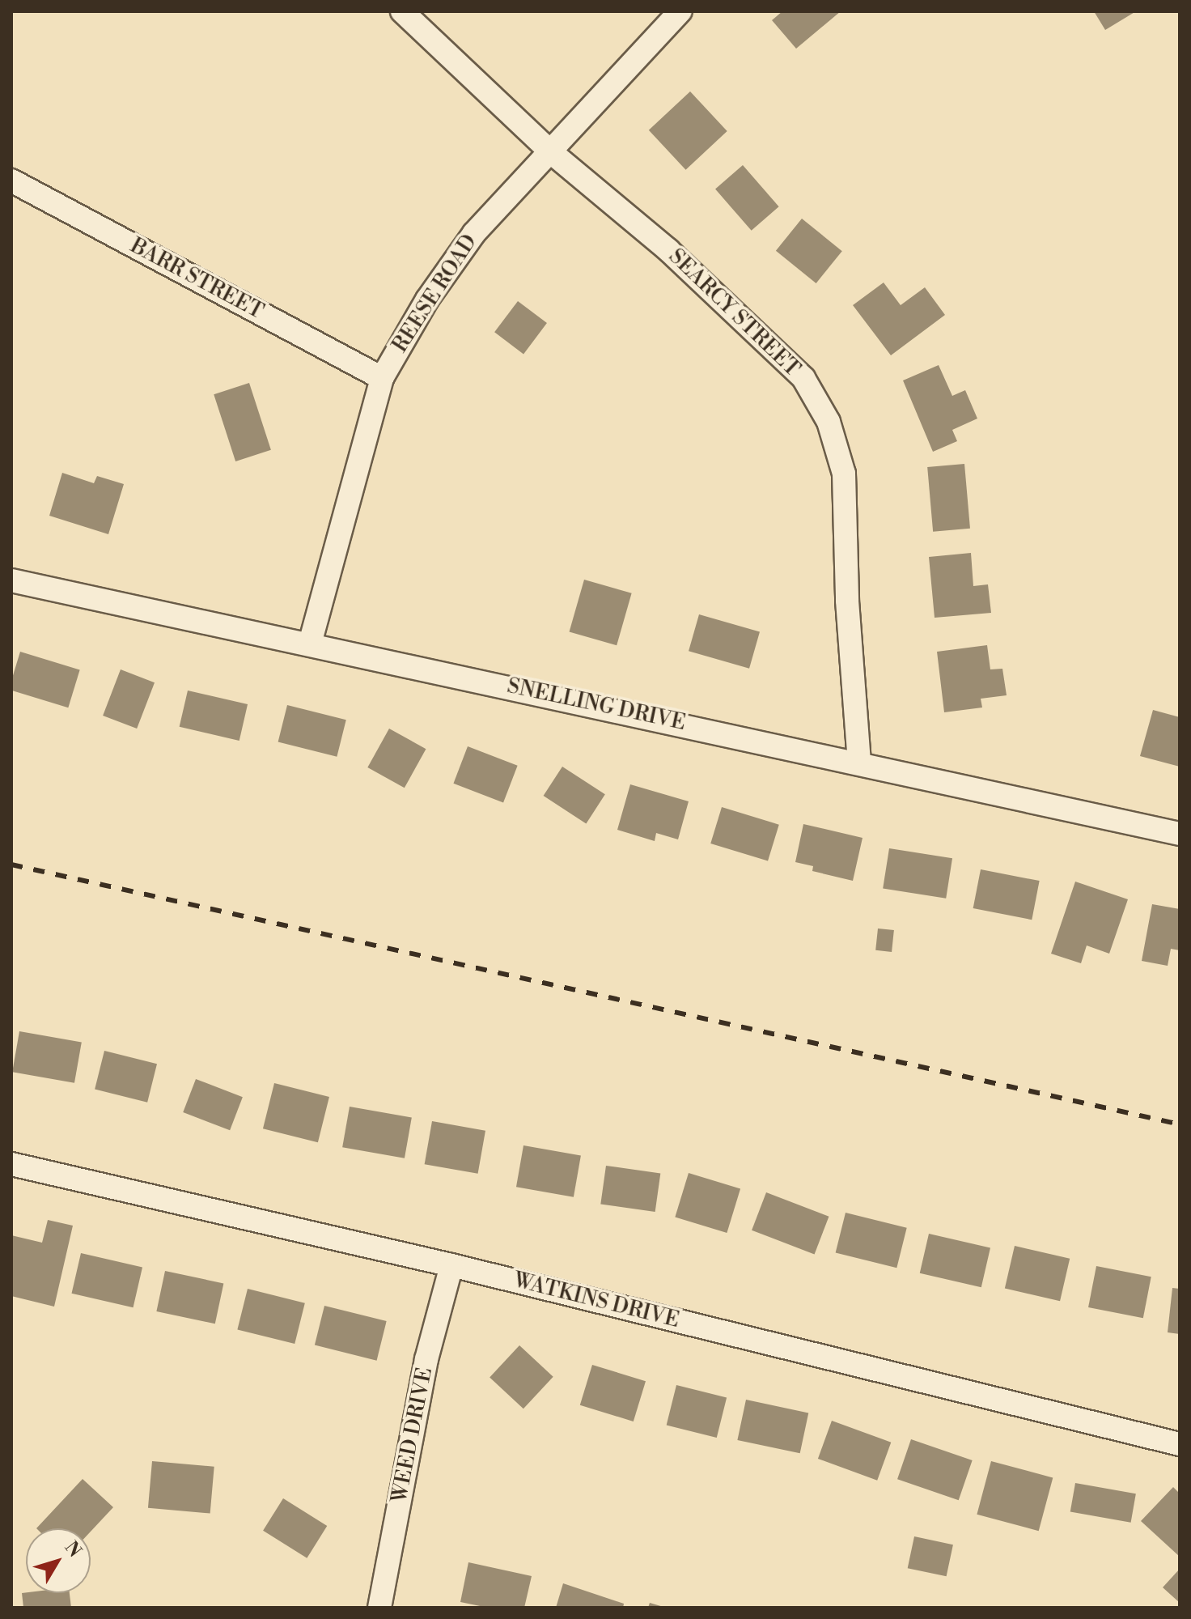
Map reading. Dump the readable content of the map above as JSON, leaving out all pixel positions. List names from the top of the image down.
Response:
{
  "streets": {
    "street": [
      "BARR STREET",
      "REESE ROAD",
      "SEARCY STREET",
      "SNELLING DRIVE",
      "WATKINS DRIVE",
      "WEED DRIVE"
    ]
  },
  "crossings": [
    ["BARR STREET", "REESE ROAD"],
    ["REESE ROAD", "SEARCY STREET"],
    ["REESE ROAD", "SNELLING DRIVE"],
    ["SEARCY STREET", "SNELLING DRIVE"],
    ["WATKINS DRIVE", "WEED DRIVE"]
  ],
  "north": "top right"
}
